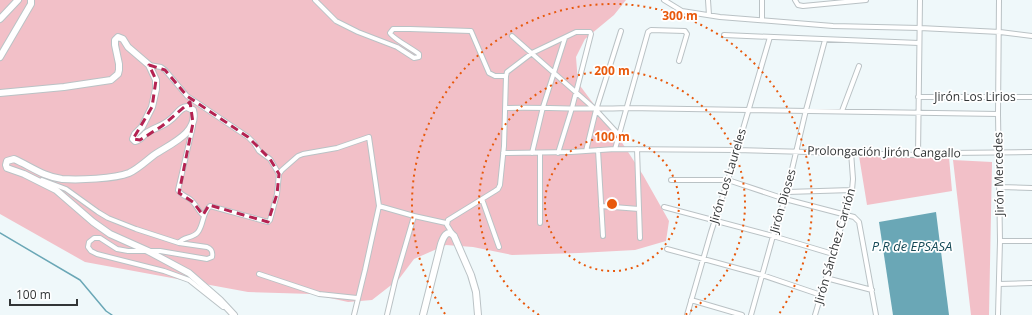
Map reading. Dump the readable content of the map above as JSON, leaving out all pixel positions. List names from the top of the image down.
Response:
{
  "streets": {
    "street": [
      "Jirón Los Lirios",
      "Prolongación Jirón Cangallo",
      "Jirón Mercedes",
      "Jirón Los Laureles",
      "Jirón Dioses",
      "Jirón Sánchez Carrión"
    ]
  },
  "crossings": [
    ["Jirón Los Lirios", "Jirón Mercedes"],
    ["Prolongación Jirón Cangallo", "Jirón Mercedes"],
    ["Prolongación Jirón Cangallo", "Jirón Los Laureles"],
    ["Prolongación Jirón Cangallo", "Jirón Dioses"],
    ["Prolongación Jirón Cangallo", "Jirón Sánchez Carrión"]
  ],
  "water": ["P.R de EPSASA"],
  "scale_bar": "100 m",
  "rings": ["300 m", "200 m", "100 m"]
}
